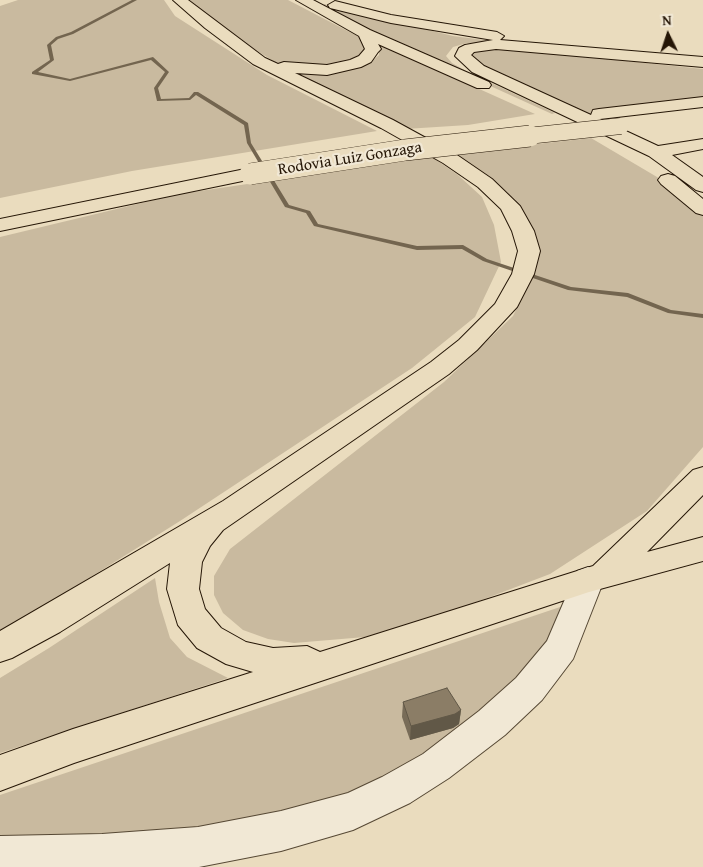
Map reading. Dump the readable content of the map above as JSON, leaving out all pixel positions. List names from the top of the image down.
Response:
{
  "streets": {
    "highway": ["Rodovia Luiz Gonzaga"]
  },
  "north": "top"
}
